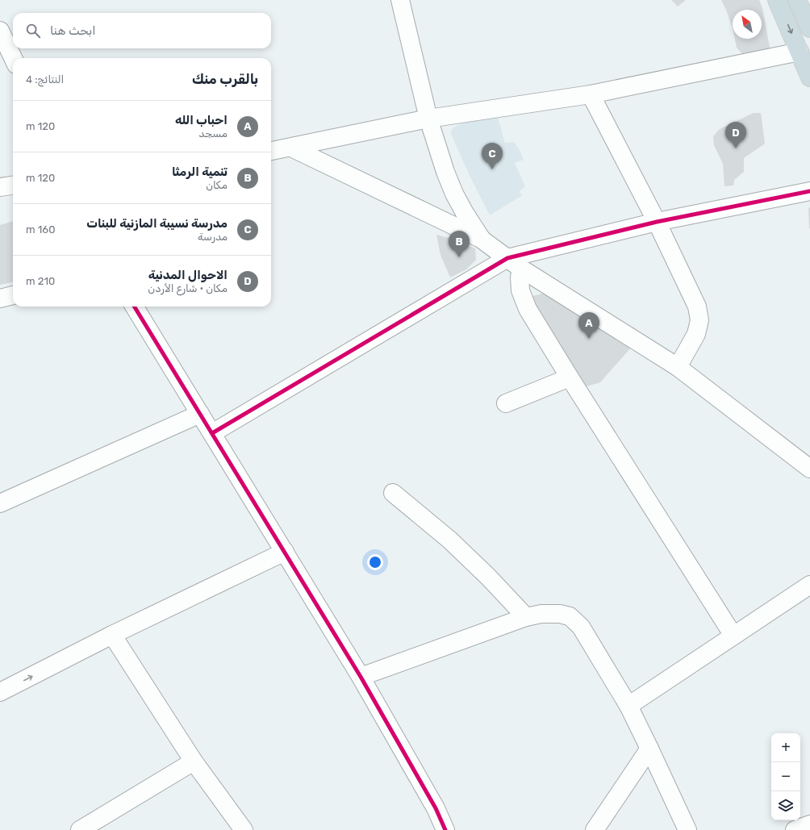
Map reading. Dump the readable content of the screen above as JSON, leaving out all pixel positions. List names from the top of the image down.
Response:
{
  "north": "top left",
  "page": {
    "search": "ابحث هنا",
    "heading": ["بالقرب منك", "النتائج: 4"],
    "list": [
      {
        "mark": "A",
        "name": "احباب الله",
        "note": "مسجد",
        "value": "120 m"
      },
      {
        "mark": "B",
        "name": "تنمية الرمثا",
        "note": "مكان",
        "value": "120 m"
      },
      {
        "mark": "C",
        "name": "مدرسة نسيبة المازنية للبنات",
        "note": "مدرسة",
        "value": "160 m"
      },
      {
        "mark": "D",
        "name": "الاحوال المدنية",
        "note": "مكان · شارع الأردن",
        "value": "210 m"
      }
    ],
    "pins": [
      "D",
      "C",
      "B",
      "A"
    ],
    "map_buttons": ["+", "−"]
  }
}
